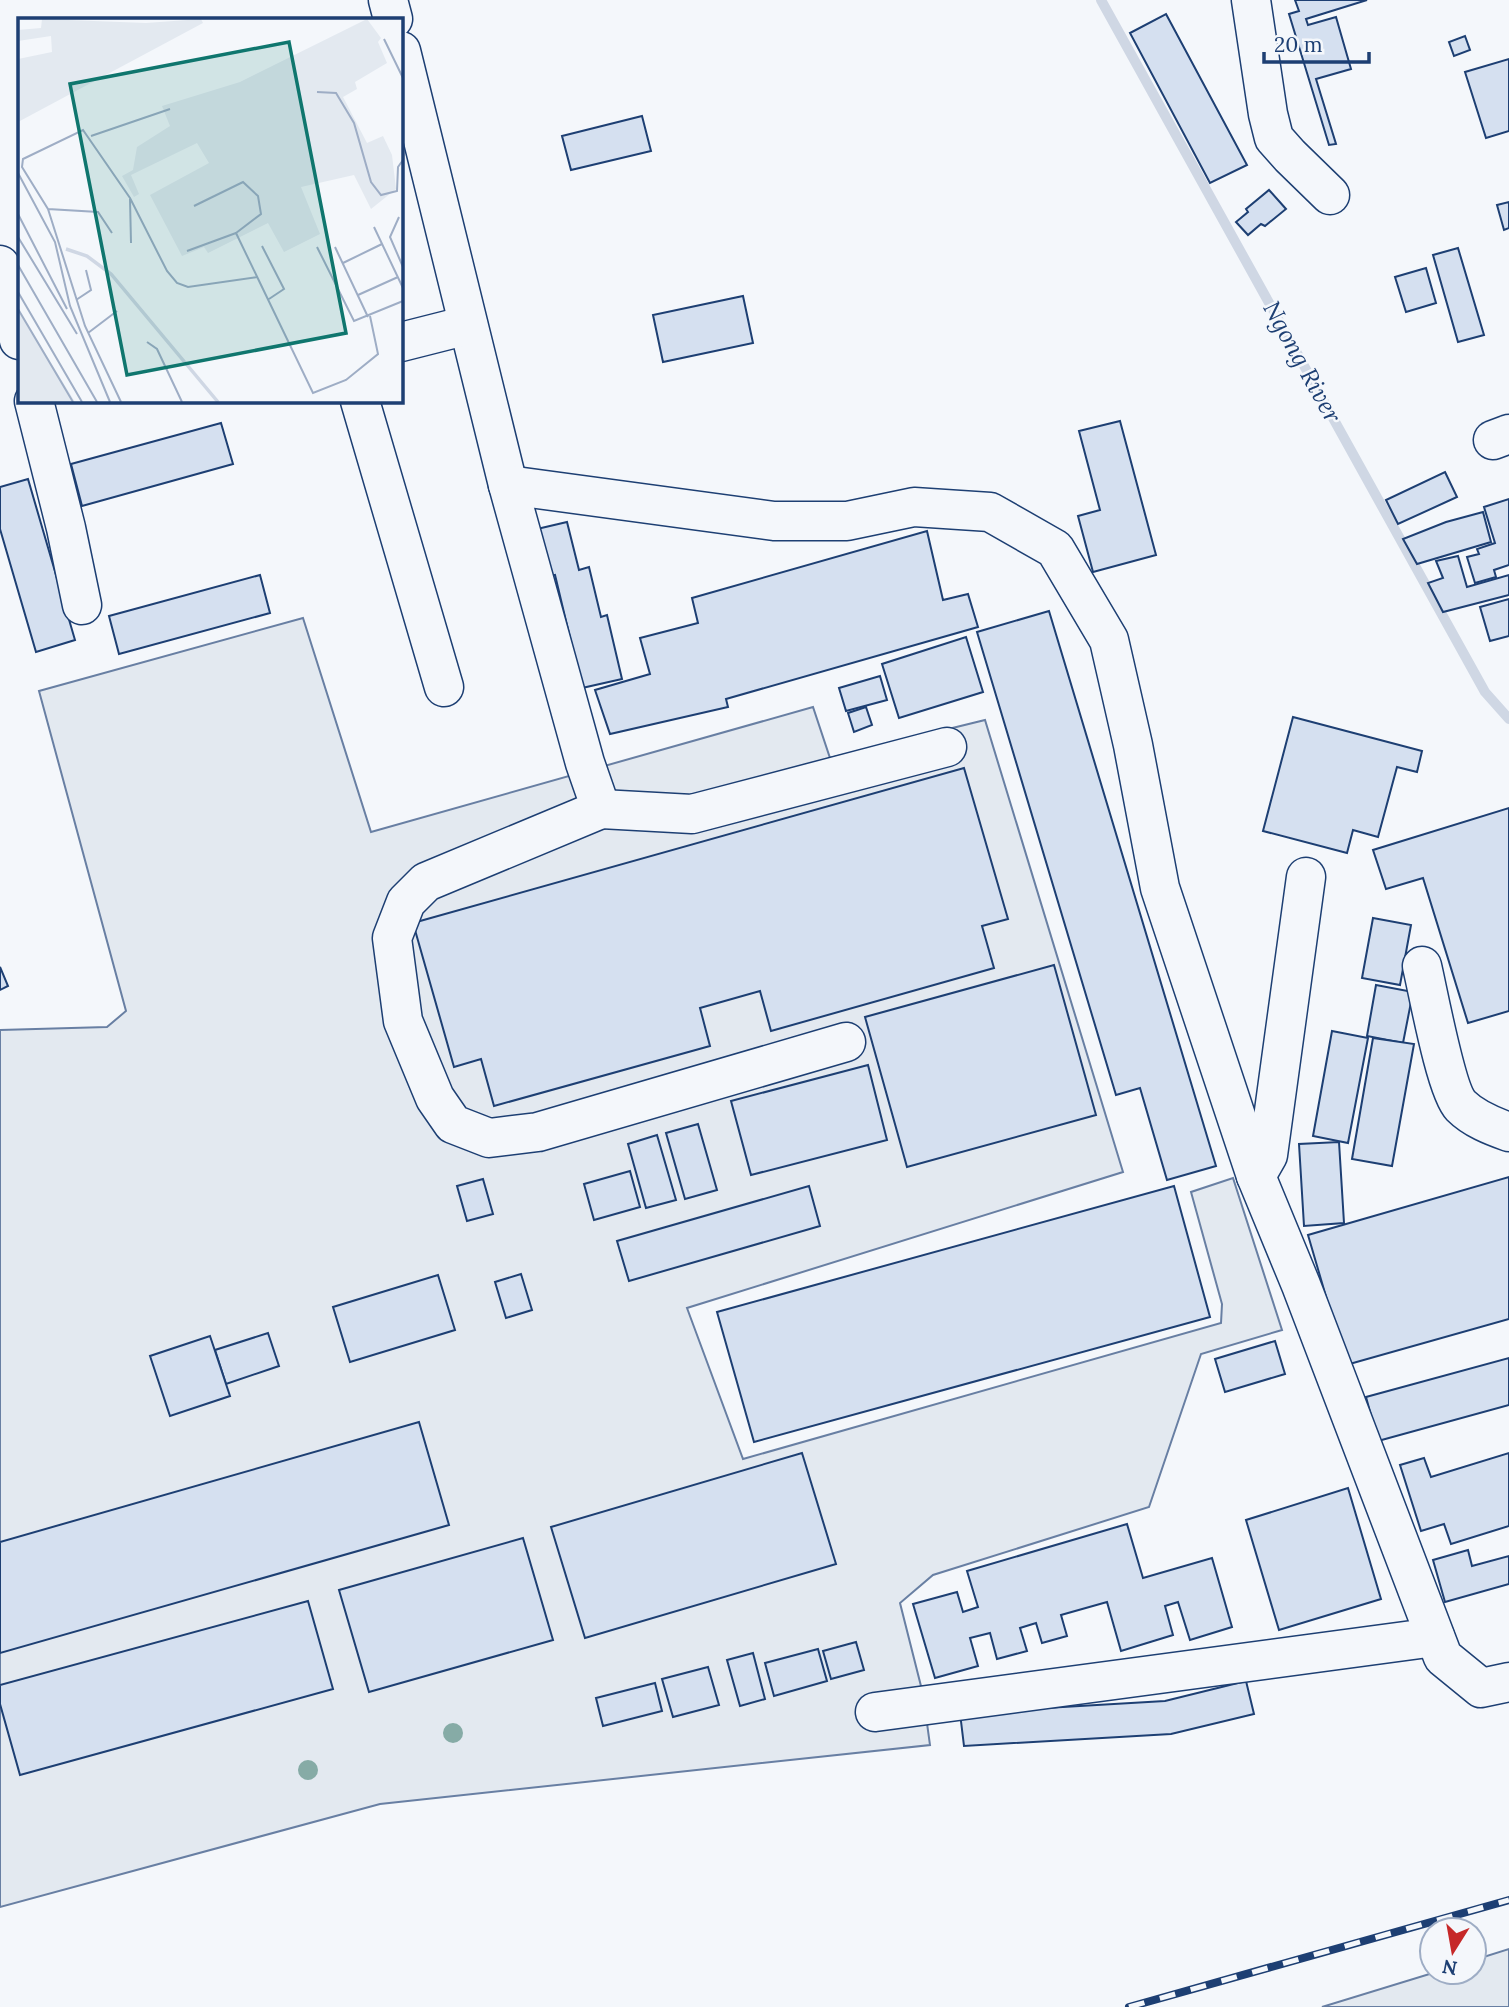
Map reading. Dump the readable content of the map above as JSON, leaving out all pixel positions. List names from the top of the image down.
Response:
{
  "water": ["Ngong River"],
  "scale_bar": "20 m",
  "north": "bottom"
}
